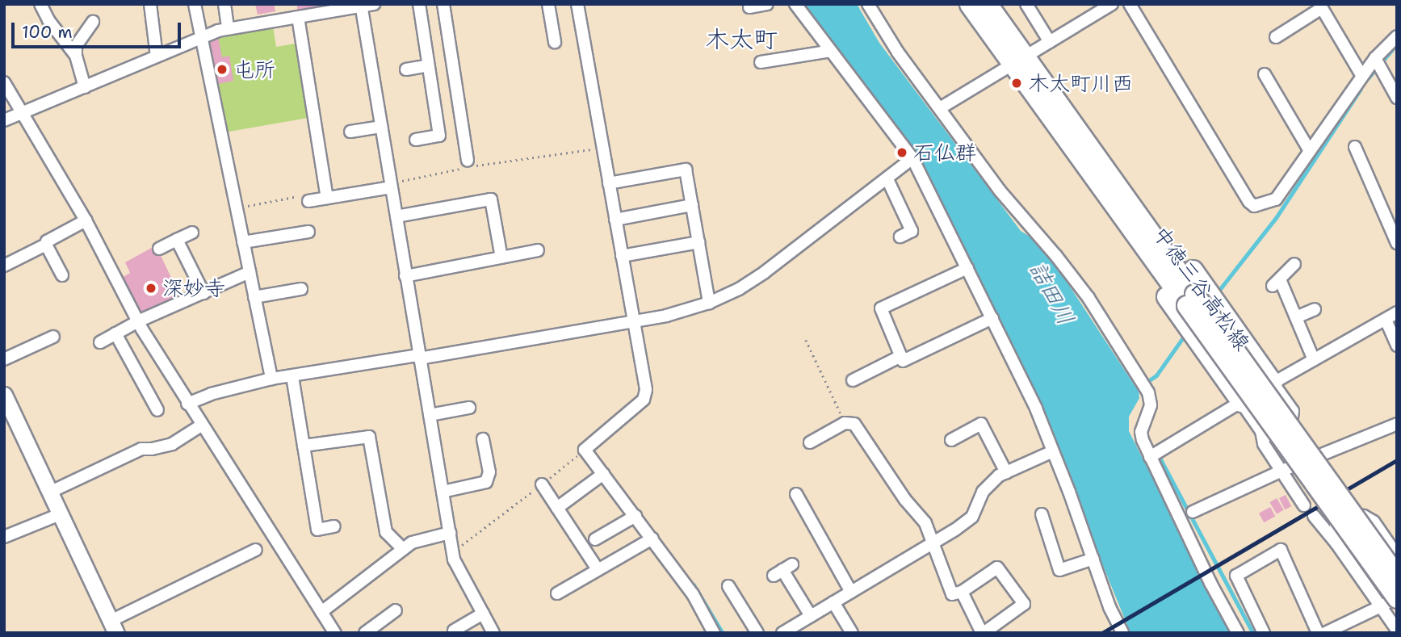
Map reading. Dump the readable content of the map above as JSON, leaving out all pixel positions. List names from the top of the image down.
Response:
{
  "streets": {
    "main road": ["中徳三谷高松線"]
  },
  "districts": ["木太町"],
  "water": ["詰田川"],
  "places": [
    "屯所",
    "木太町川西",
    "石仏群",
    "深妙寺"
  ],
  "scale_bar": "100 m"
}
